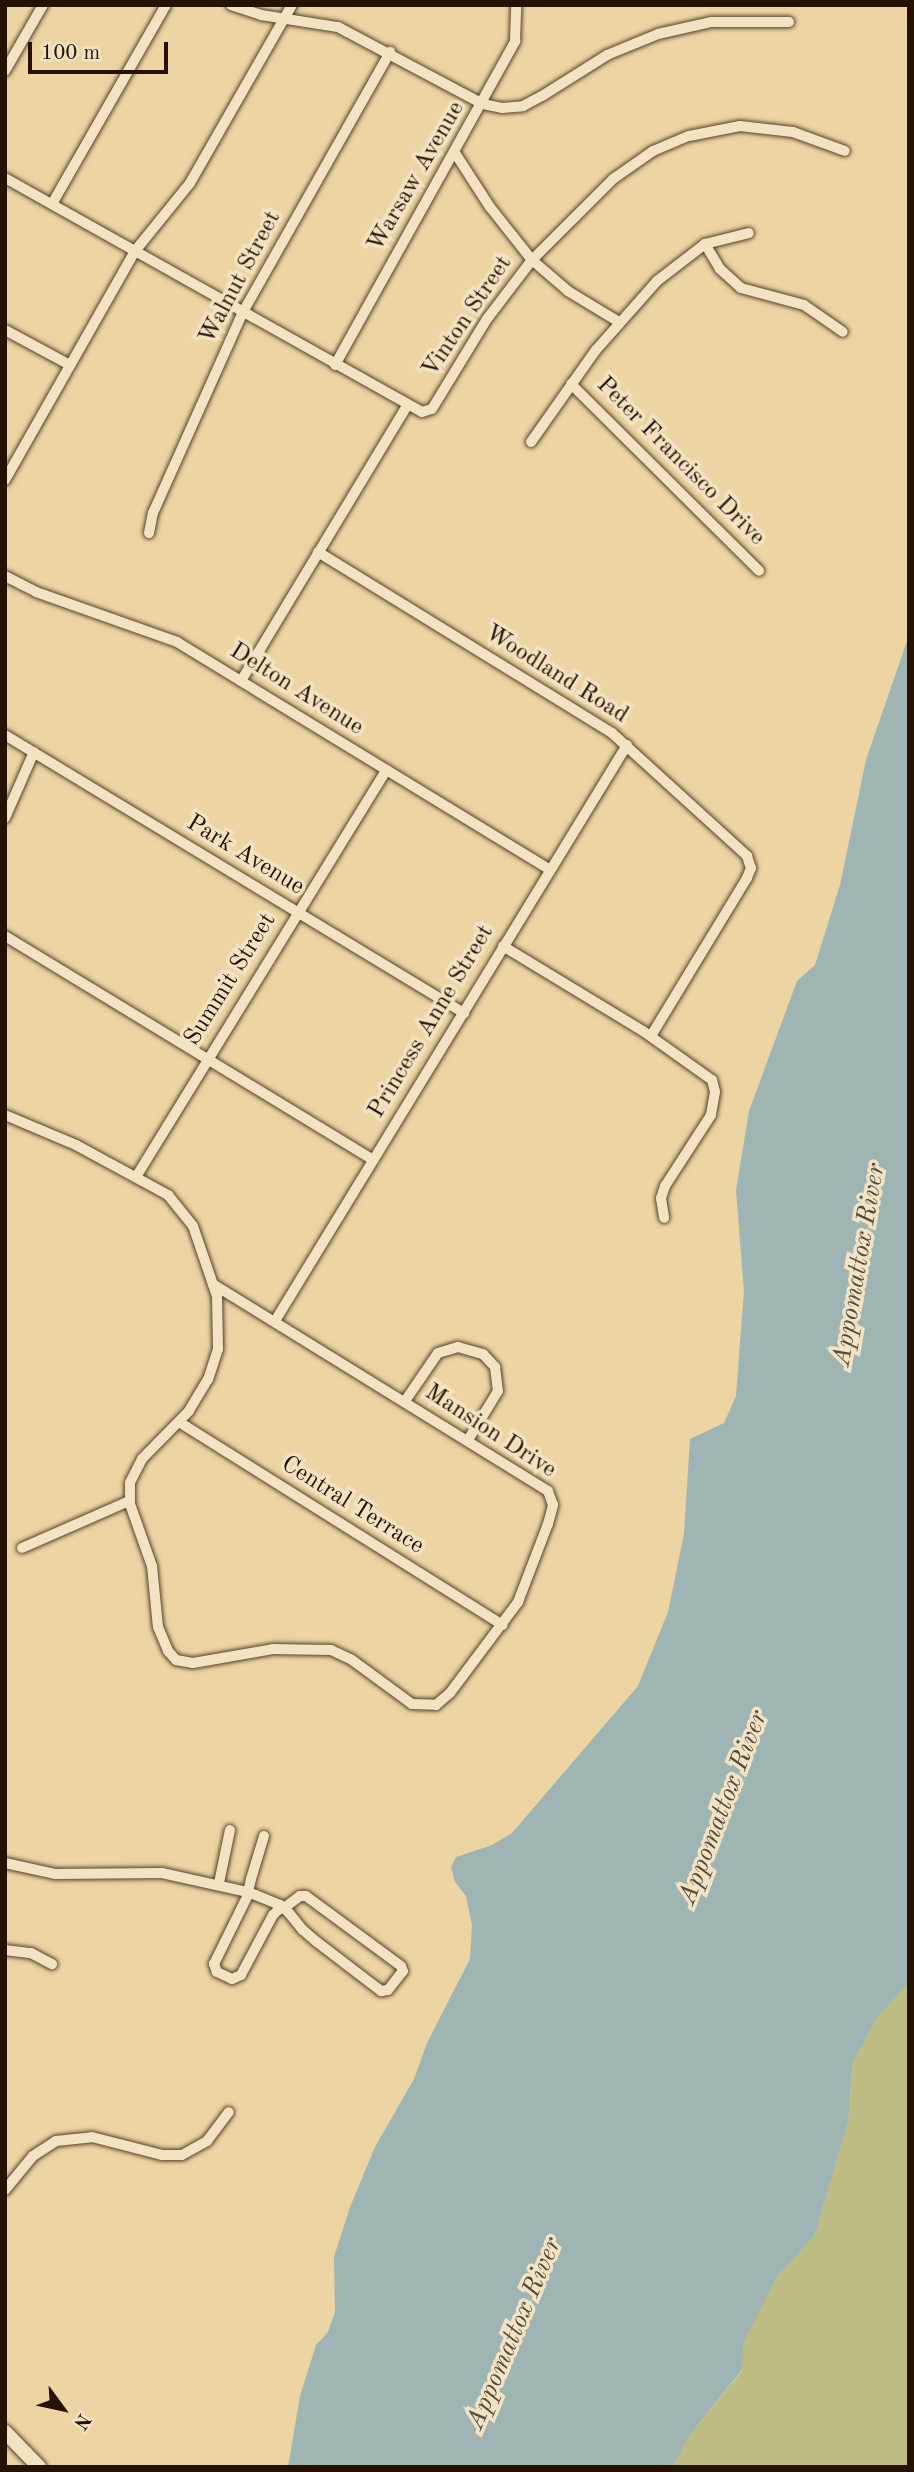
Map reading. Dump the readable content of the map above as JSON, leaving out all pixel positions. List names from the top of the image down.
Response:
{
  "streets": {
    "street": [
      "Warsaw Avenue",
      "Walnut Street",
      "Vinton Street",
      "Peter Francisco Drive",
      "Woodland Road",
      "Delton Avenue",
      "Park Avenue",
      "Summit Street",
      "Princess Anne Street",
      "Mansion Drive",
      "Central Terrace"
    ]
  },
  "crossings": [
    ["Vinton Street", "Woodland Road"],
    ["Vinton Street", "Delton Avenue"],
    ["Woodland Road", "Princess Anne Street"],
    ["Delton Avenue", "Summit Street"],
    ["Delton Avenue", "Princess Anne Street"],
    ["Park Avenue", "Summit Street"],
    ["Park Avenue", "Princess Anne Street"],
    ["Princess Anne Street", "Mansion Drive"],
    ["Mansion Drive", "Central Terrace"]
  ],
  "water": ["Appomattox River"],
  "scale_bar": "100 m",
  "north": "bottom right"
}
